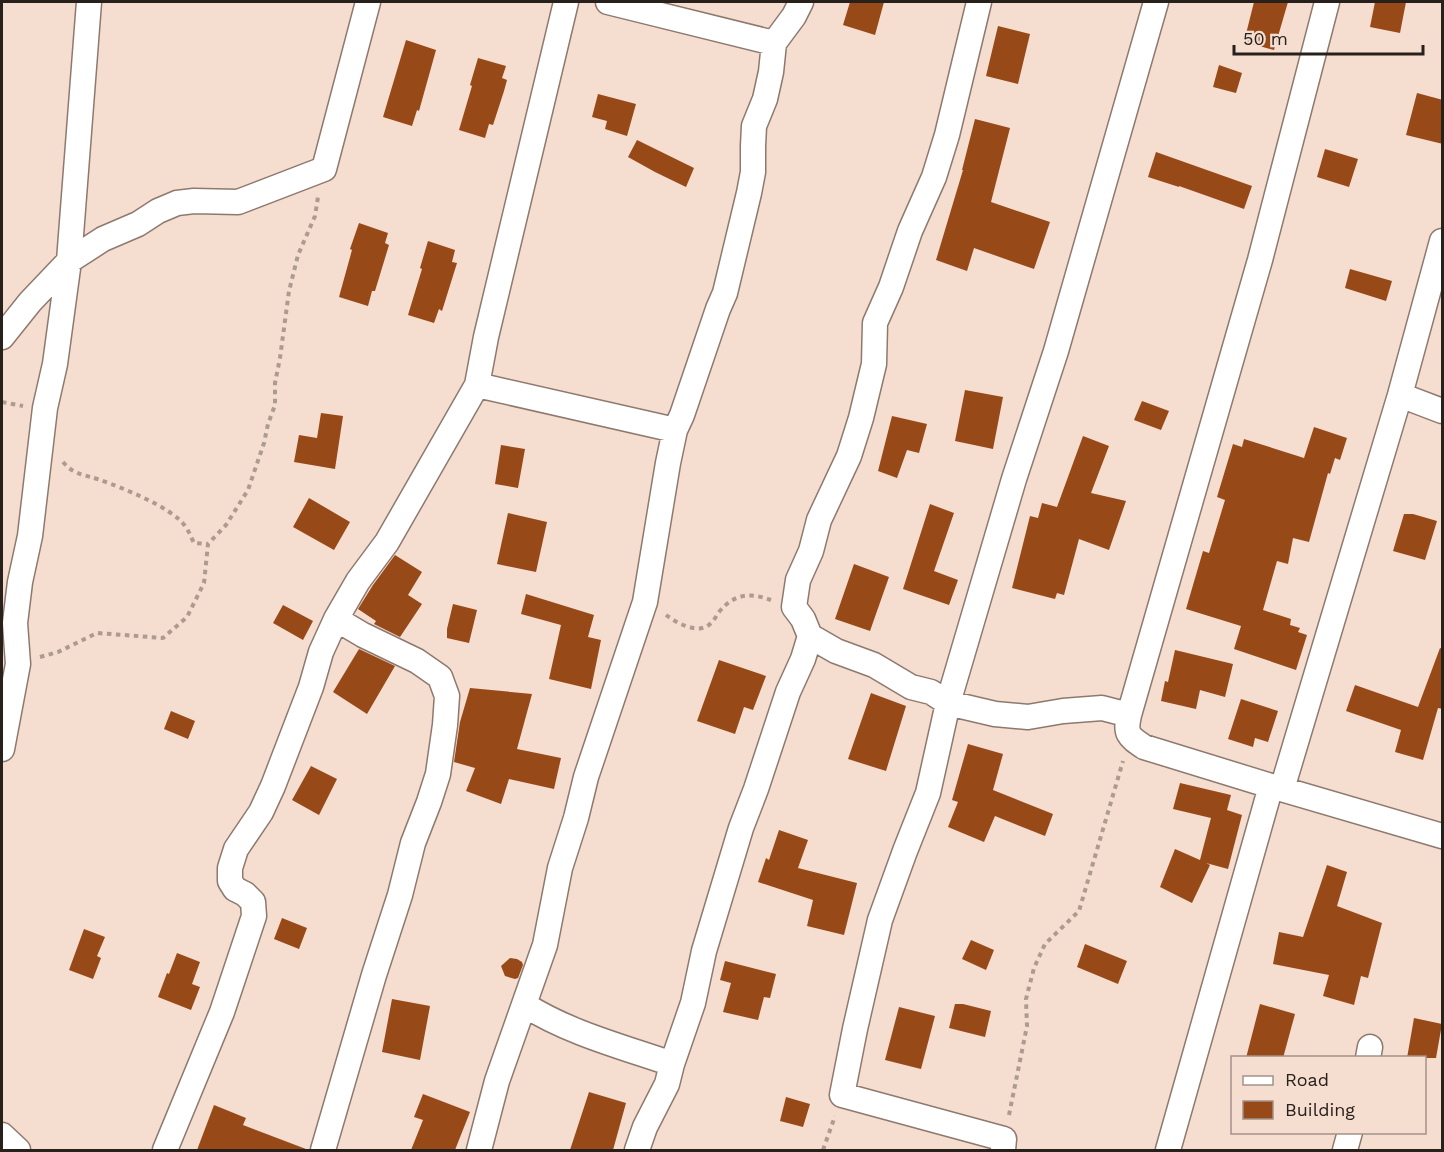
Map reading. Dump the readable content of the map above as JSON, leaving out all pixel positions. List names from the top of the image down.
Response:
{
  "legend": ["Road", "Building"],
  "scale_bar": "50 m"
}
